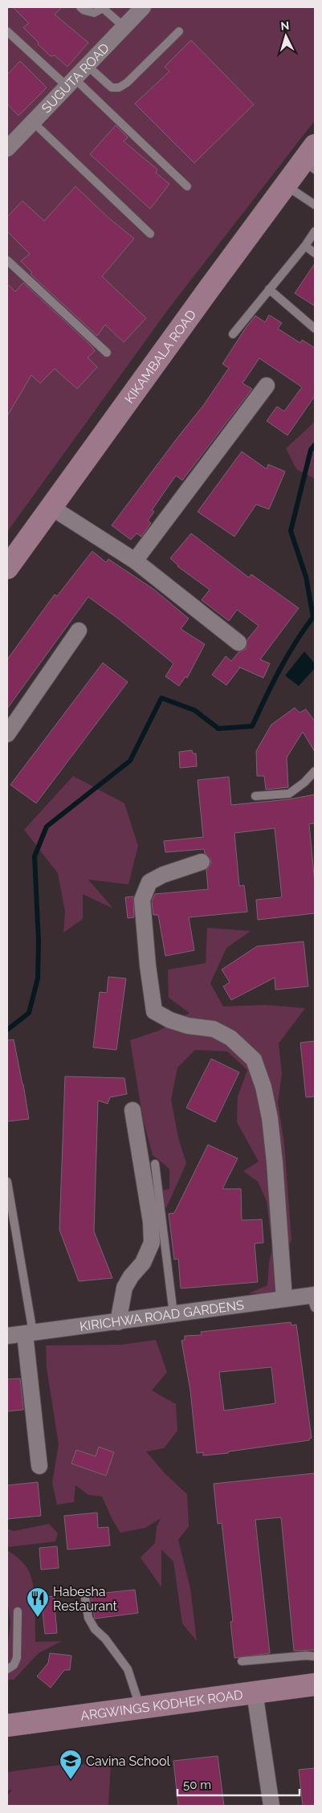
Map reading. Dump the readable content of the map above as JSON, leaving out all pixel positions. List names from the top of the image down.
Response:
{
  "streets": {
    "main road": ["KIKAMBALA ROAD", "ARGWINGS KODHEK ROAD"],
    "street": ["SUGUTA ROAD", "KIRICHWA ROAD GARDENS"]
  },
  "places": {
    "restaurant": ["Habesha Restaurant"],
    "school or university": ["Cavina School"]
  },
  "scale_bar": "50 m",
  "north": "top"
}
